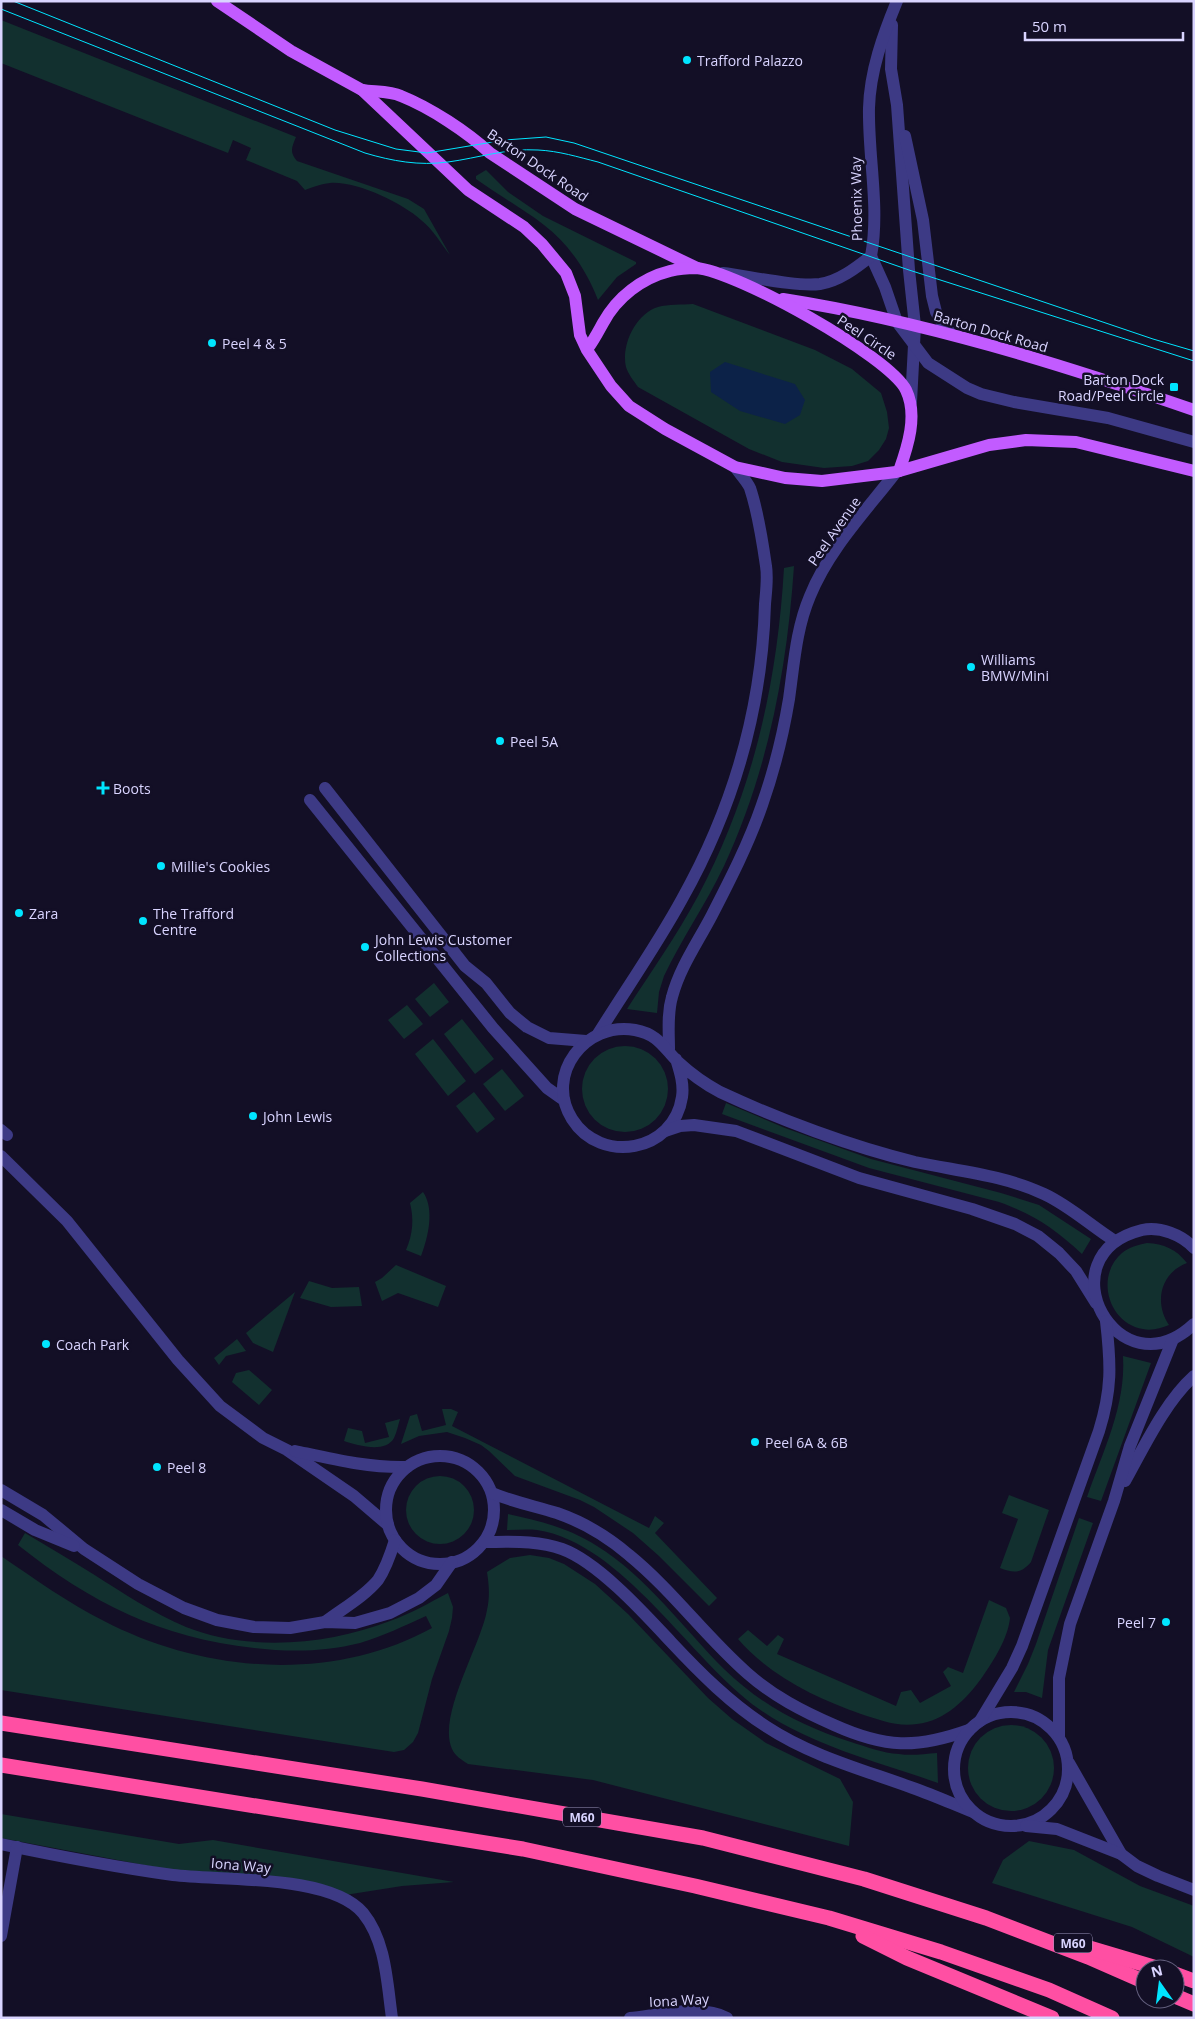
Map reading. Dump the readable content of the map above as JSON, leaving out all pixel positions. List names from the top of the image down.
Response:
{
  "streets": {
    "highway": ["M60"],
    "main road": ["Barton Dock Road", "Peel Circle"],
    "street": ["Phoenix Way", "Peel Avenue", "Iona Way"]
  },
  "crossings": [
    ["Barton Dock Road", "Phoenix Way"],
    ["Barton Dock Road", "Peel Circle"],
    ["Phoenix Way", "Peel Circle"],
    ["Peel Circle", "Peel Avenue"]
  ],
  "places": {
    "other": [
      "Trafford Palazzo",
      "Peel 4 & 5",
      "Williams BMW/Mini",
      "Peel 5A",
      "Millie's Cookies",
      "Zara",
      "The Trafford Centre",
      "John Lewis Customer Collections",
      "John Lewis",
      "Coach Park",
      "Peel 6A & 6B",
      "Peel 8",
      "Peel 7"
    ],
    "transit": ["Barton Dock Road/Peel Circle"],
    "health": ["Boots"]
  },
  "scale_bar": "50 m",
  "north": "top"
}
